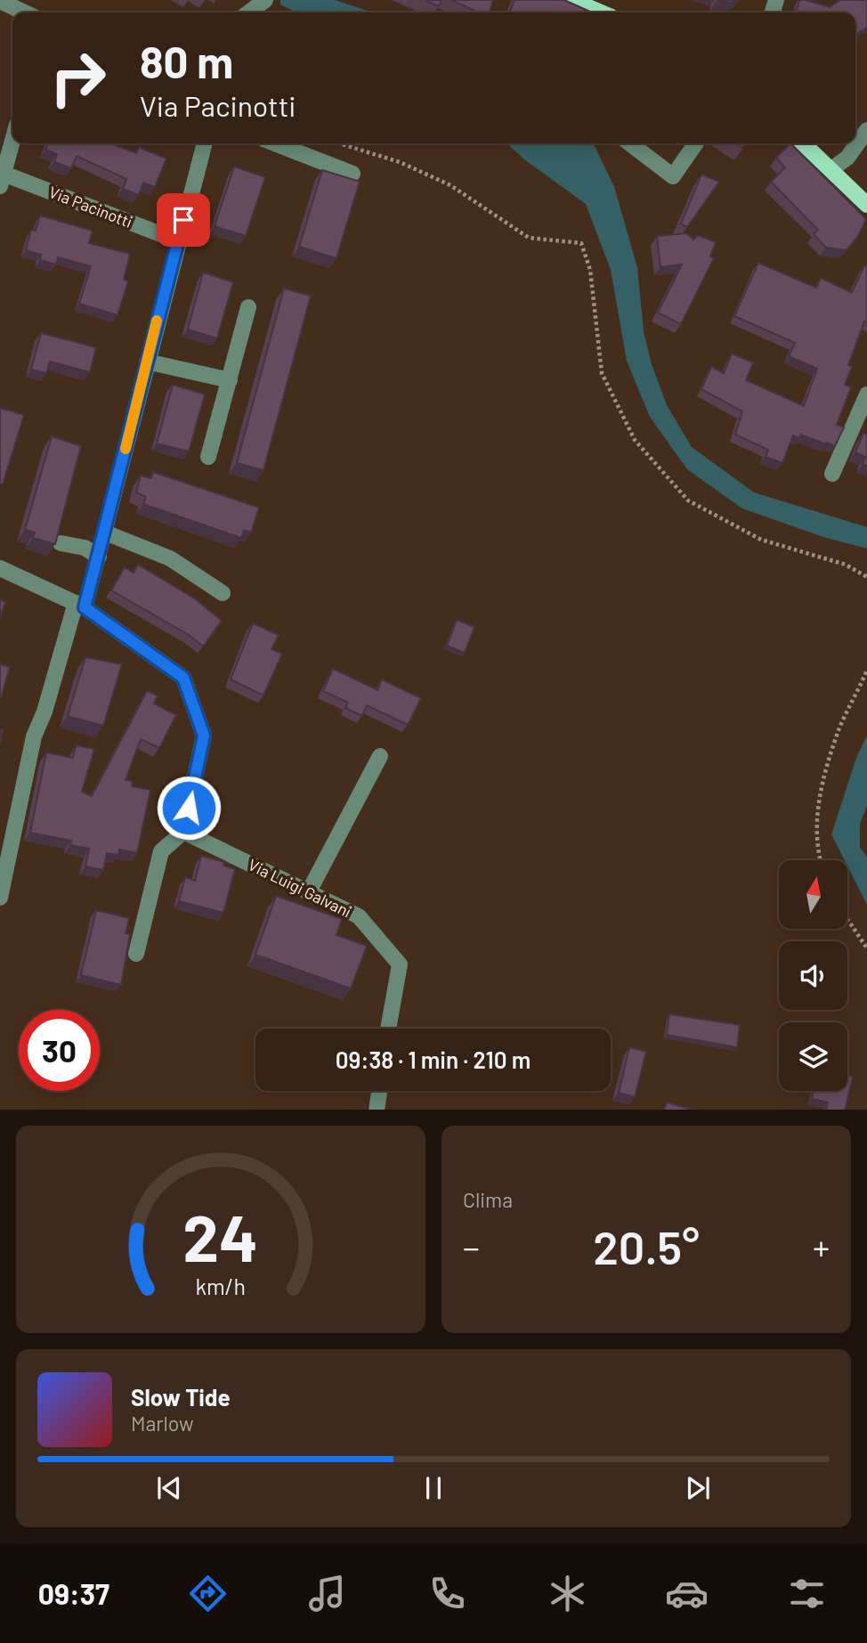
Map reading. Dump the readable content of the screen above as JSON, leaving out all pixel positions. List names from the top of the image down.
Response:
{
  "streets": {
    "street": ["Via Pacinotti", "Via Luigi Galvani"]
  },
  "north": "top",
  "page": {
    "turn": ["80 m", "Via Pacinotti"],
    "limit": "30",
    "trip": "09:38 · 1 min · 210 m",
    "tile": "Clima",
    "heat": ["−", "20.5°", "+"],
    "song": ["Slow Tide", "Marlow"],
    "tabs": "09:37",
    "gauge": ["24", "km/h"]
  }
}
